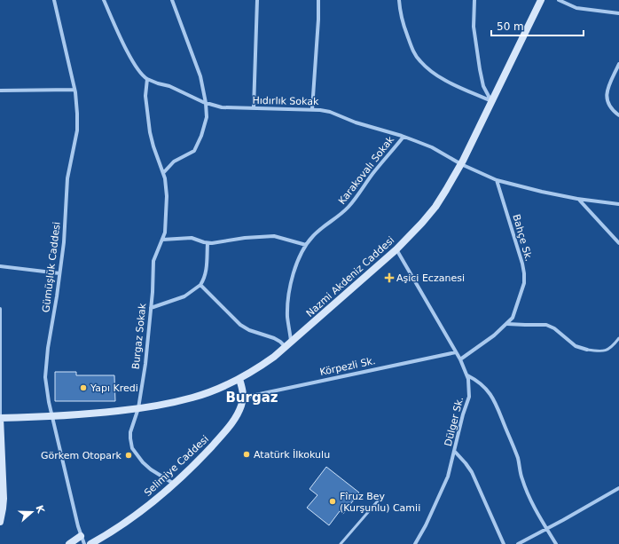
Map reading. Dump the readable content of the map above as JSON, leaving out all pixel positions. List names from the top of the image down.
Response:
{
  "streets": {
    "street": [
      "Hıdırlık Sokak",
      "Karakovalı Sokak",
      "Bahçe Sk.",
      "Gümüşlük Caddesi",
      "Nazmi Akdeniz Caddesi",
      "Burgaz Sokak",
      "Körpezli Sk.",
      "Dülger Sk.",
      "Selimiye Caddesi"
    ]
  },
  "crossings": [
    ["Hıdırlık Sokak", "Karakovalı Sokak"],
    ["Hıdırlık Sokak", "Bahçe Sk."],
    ["Hıdırlık Sokak", "Nazmi Akdeniz Caddesi"],
    ["Hıdırlık Sokak", "Burgaz Sokak"],
    ["Karakovalı Sokak", "Nazmi Akdeniz Caddesi"],
    ["Bahçe Sk.", "Dülger Sk."],
    ["Gümüşlük Caddesi", "Nazmi Akdeniz Caddesi"],
    ["Nazmi Akdeniz Caddesi", "Burgaz Sokak"],
    ["Nazmi Akdeniz Caddesi", "Dülger Sk."],
    ["Nazmi Akdeniz Caddesi", "Selimiye Caddesi"],
    ["Burgaz Sokak", "Selimiye Caddesi"],
    ["Körpezli Sk.", "Dülger Sk."],
    ["Körpezli Sk.", "Selimiye Caddesi"]
  ],
  "districts": ["Burgaz"],
  "places": {
    "health": ["Aşici Eczanesi"],
    "other": [
      "Yapı Kredi",
      "Atatürk İlkokulu",
      "Görkem Otopark",
      "Fîruz Bey (Kurşunlu) Camii"
    ]
  },
  "scale_bar": "50 m",
  "north": "right"
}
